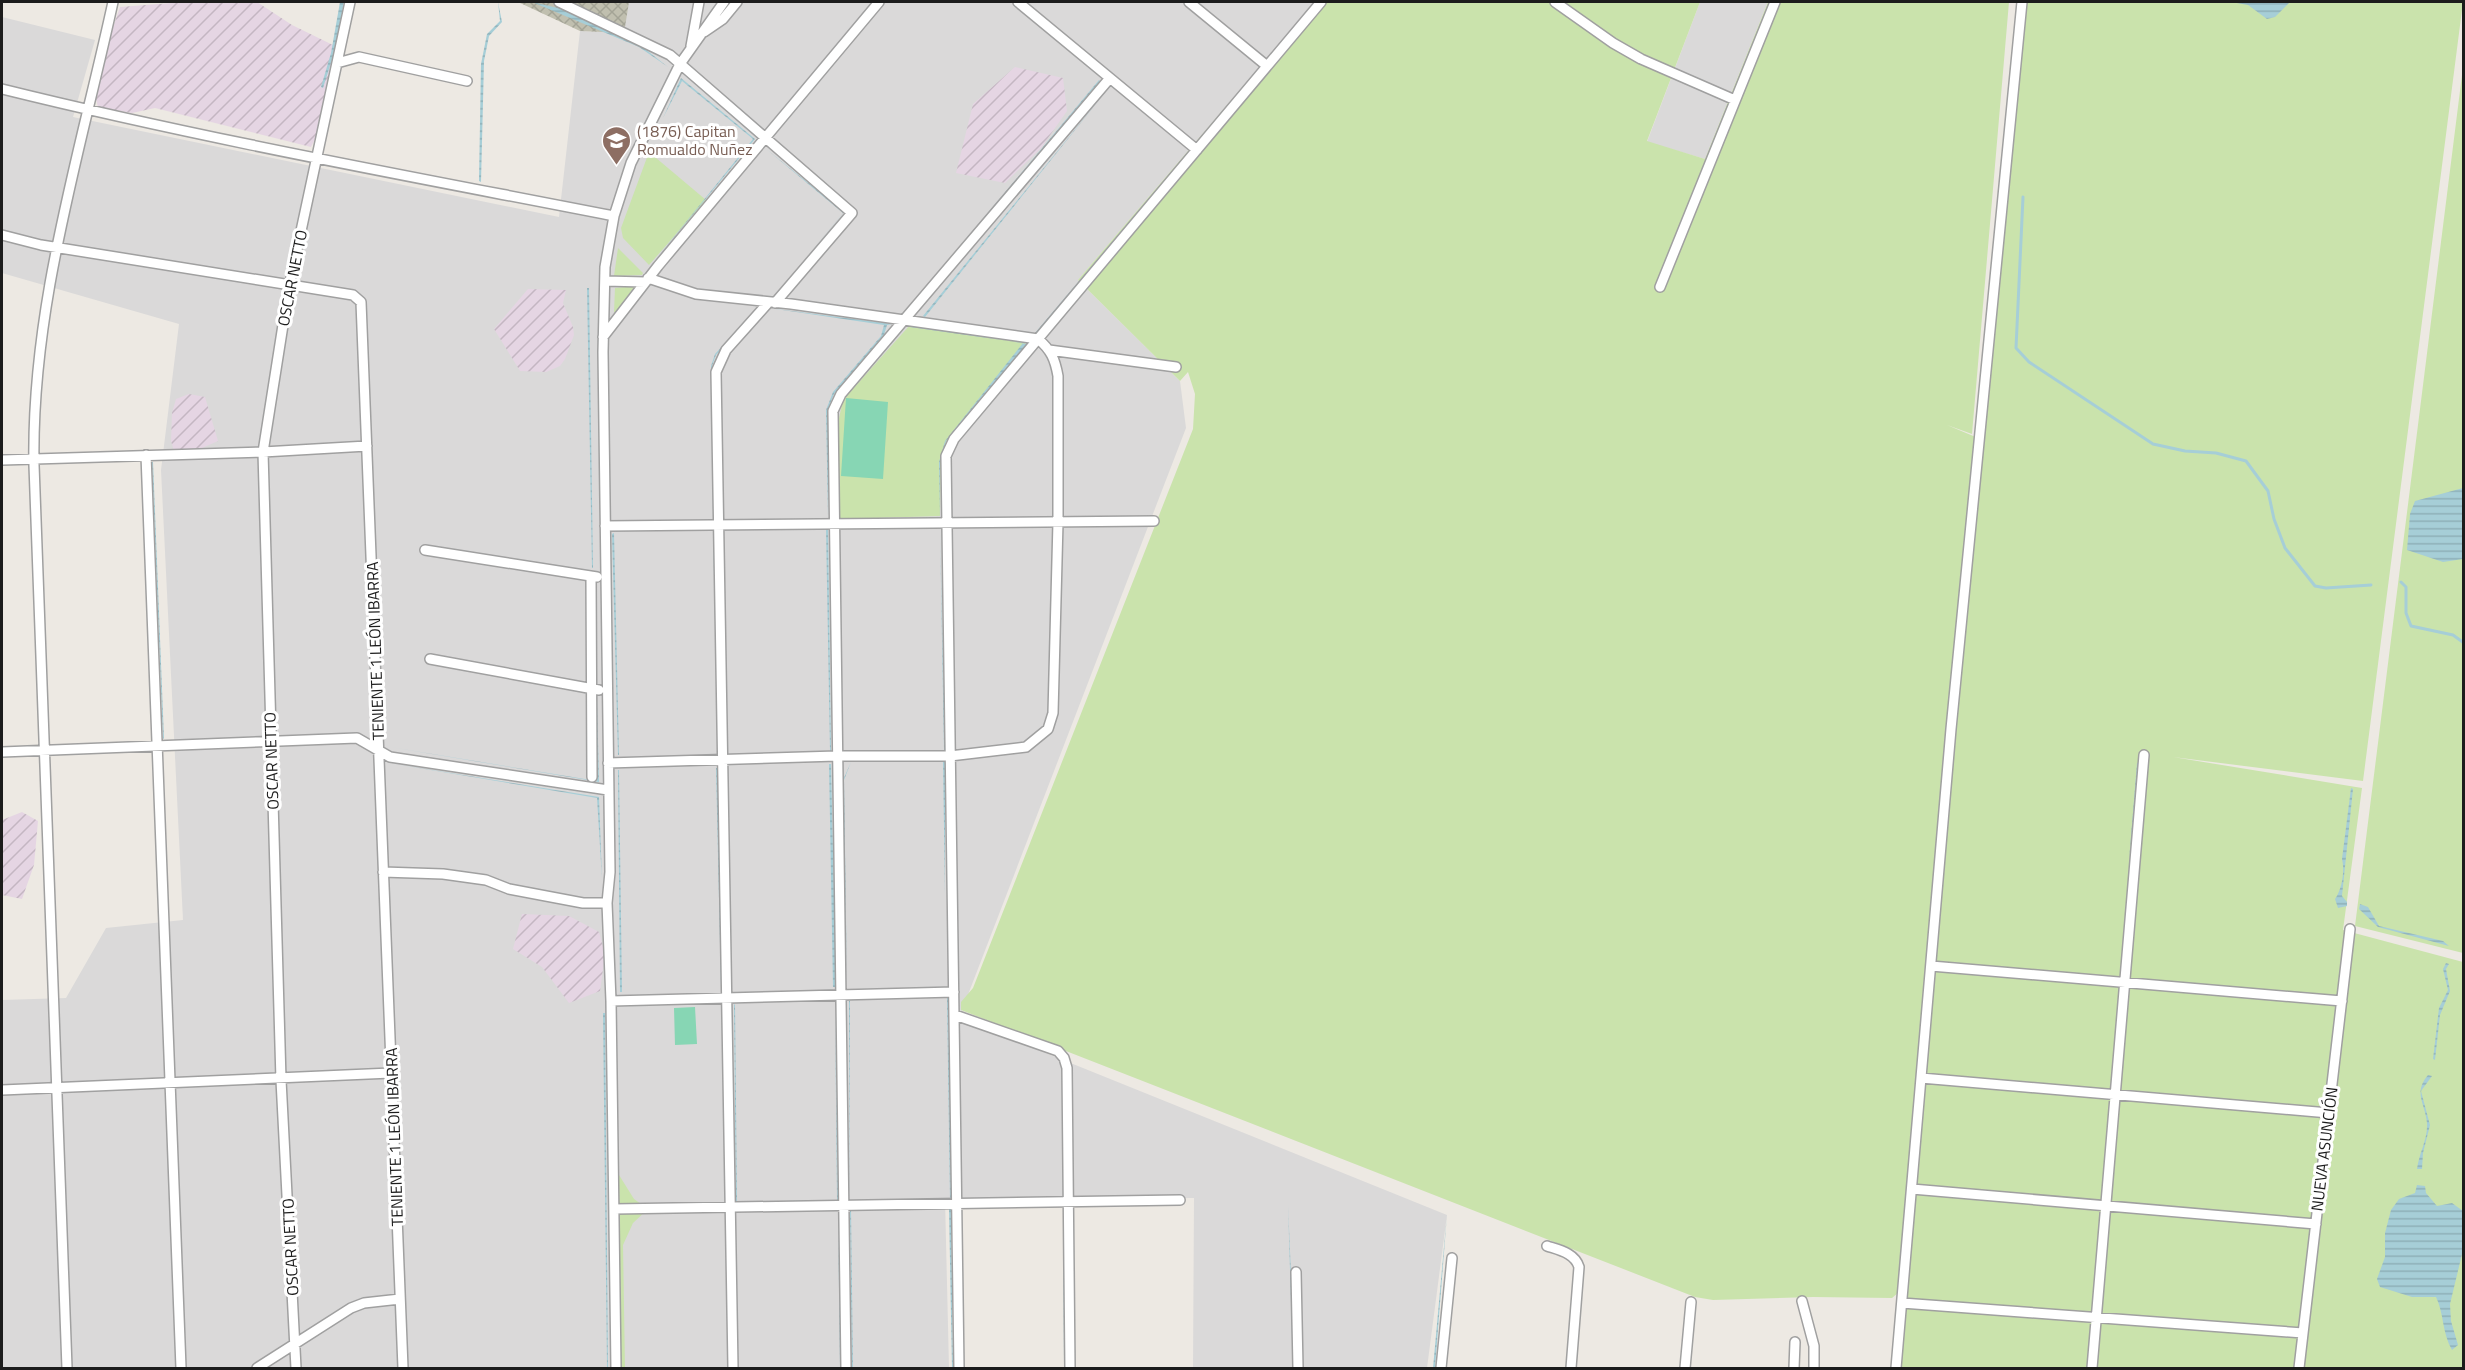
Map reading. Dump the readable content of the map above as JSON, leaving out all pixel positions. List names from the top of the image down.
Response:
{
  "streets": {
    "street": ["OSCAR NETTO", "TENIENTE 1 LEÓN IBARRA", "NUEVA ASUNCIÓN"]
  },
  "crossings": [
    ["OSCAR NETTO", "TENIENTE 1 LEÓN IBARRA"]
  ],
  "places": {
    "school or university": ["(1876) Capitan Romualdo Nuñez"]
  }
}
